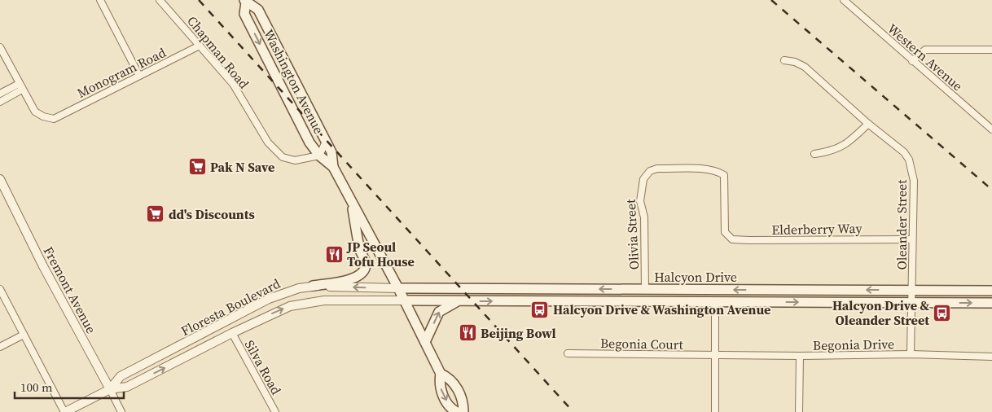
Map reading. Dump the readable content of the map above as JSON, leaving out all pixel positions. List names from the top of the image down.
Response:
{
  "streets": {
    "main road": ["Washington Avenue", "Halcyon Drive"],
    "street": [
      "Chapman Road",
      "Western Avenue",
      "Monogram Road",
      "Oleander Street",
      "Elderberry Way",
      "Olivia Street",
      "Fremont Avenue",
      "Floresta Boulevard",
      "Begonia Court",
      "Begonia Drive",
      "Silva Road"
    ]
  },
  "crossings": [
    ["Chapman Road", "Monogram Road"],
    ["Chapman Road", "Washington Avenue"],
    ["Washington Avenue", "Halcyon Drive"],
    ["Washington Avenue", "Floresta Boulevard"],
    ["Oleander Street", "Elderberry Way"],
    ["Oleander Street", "Halcyon Drive"],
    ["Oleander Street", "Begonia Drive"],
    ["Elderberry Way", "Olivia Street"],
    ["Olivia Street", "Halcyon Drive"],
    ["Halcyon Drive", "Floresta Boulevard"],
    ["Fremont Avenue", "Floresta Boulevard"],
    ["Floresta Boulevard", "Silva Road"],
    ["Begonia Court", "Begonia Drive"]
  ],
  "places": {
    "supermarket": ["Pak N Save", "dd's Discounts"],
    "restaurant": ["JP Seoul Tofu House", "Beijing Bowl"],
    "bus stop": ["Halcyon Drive & Washington Avenue", "Halcyon Drive & Oleander Street"]
  },
  "scale_bar": "100 m"
}
